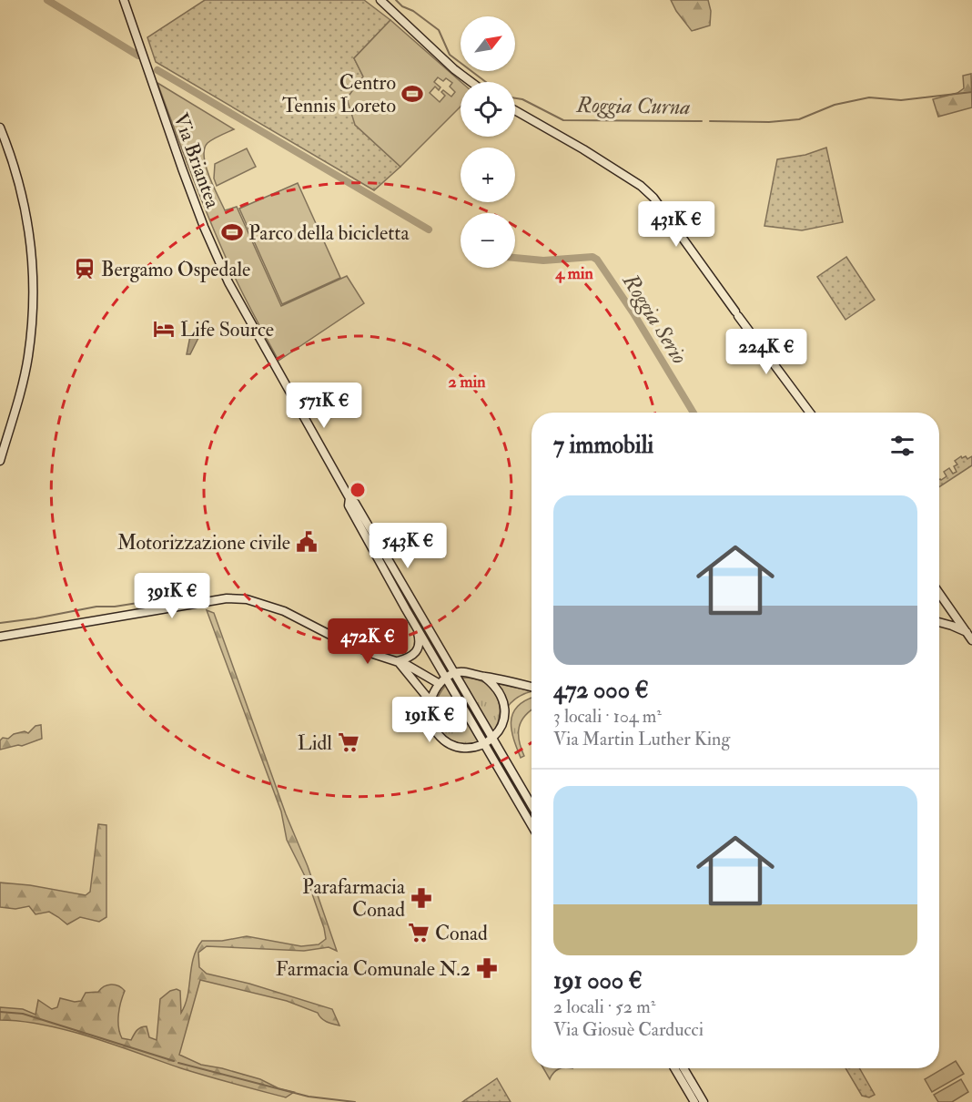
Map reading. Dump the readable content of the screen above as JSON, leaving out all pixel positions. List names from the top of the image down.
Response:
{
  "streets": {
    "street": ["Via Briantea"]
  },
  "water": ["Roggia Curna", "Roggia Serio"],
  "places": {
    "sports": ["Centro Tennis Loreto", "Parco della bicicletta"],
    "station": ["Bergamo Ospedale"],
    "hotel": ["Life Source"],
    "public building": ["Motorizzazione civile"],
    "supermarket": ["Lidl", "Conad"],
    "pharmacy": ["Parafarmacia Conad", "Farmacia Comunale N.2"]
  },
  "north": "top right",
  "page": {
    "map_buttons": ["+", "−"],
    "price": [
      "431K €",
      "224K €",
      "571K €",
      "543K €",
      "391K €",
      "472K €",
      "191K €"
    ],
    "heading": "7 immobili",
    "list": [
      {
        "name": "472 000 €",
        "note": "3 locali · 104 m² · Via Martin Luther King"
      },
      {
        "name": "191 000 €",
        "note": "2 locali · 52 m² · Via Giosuè Carducci"
      }
    ]
  },
  "rings": ["4 min", "2 min"]
}
